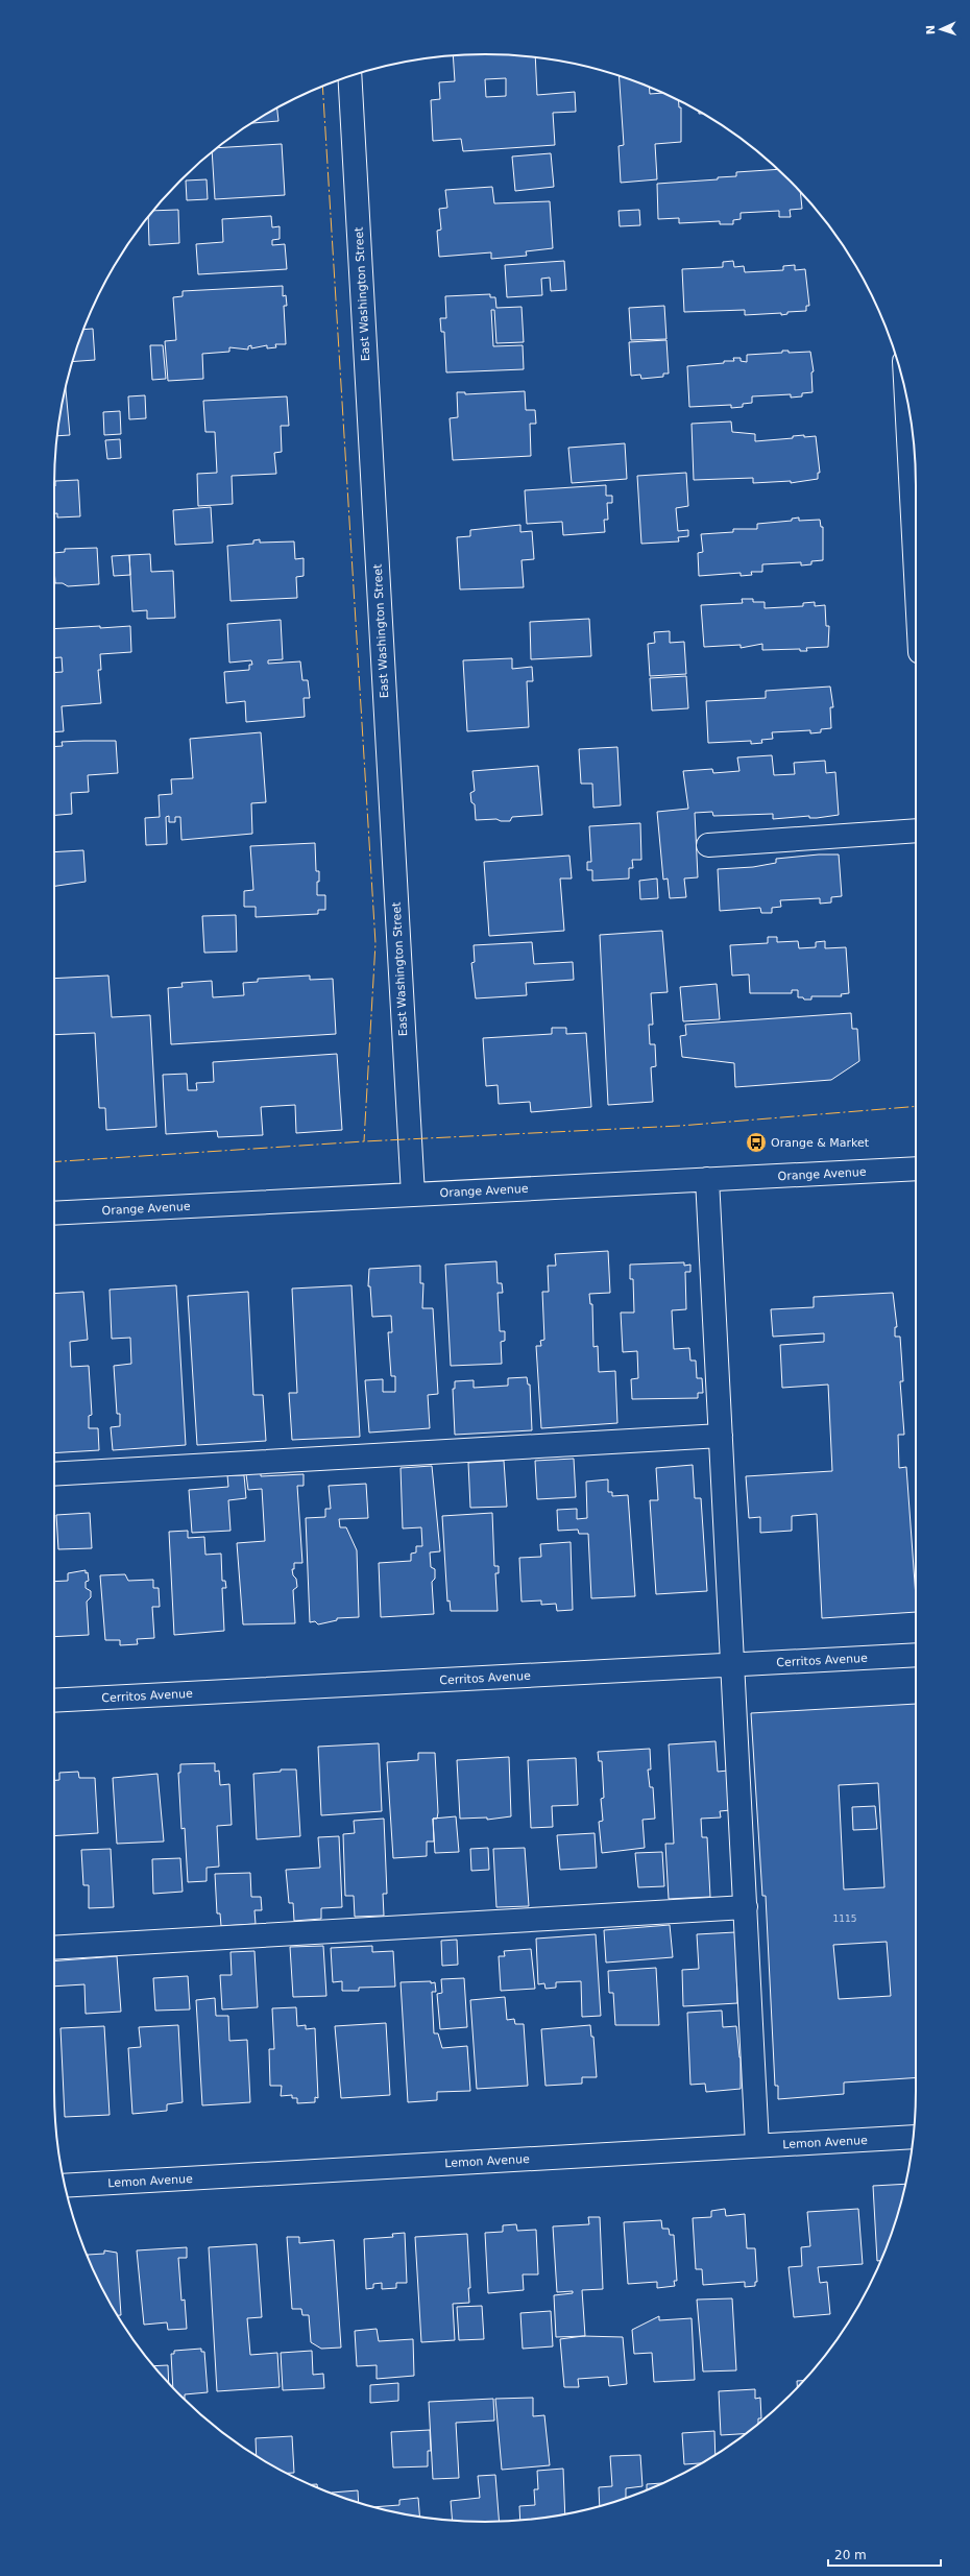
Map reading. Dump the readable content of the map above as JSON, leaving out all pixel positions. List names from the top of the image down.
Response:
{
  "streets": {
    "street": [
      "East Washington Street",
      "Orange Avenue",
      "Cerritos Avenue",
      "Lemon Avenue"
    ]
  },
  "crossings": [
    ["East Washington Street", "Orange Avenue"]
  ],
  "places": {
    "bus stop": ["Orange & Market"]
  },
  "house_numbers": ["1115"],
  "scale_bar": "20 m",
  "north": "left"
}
